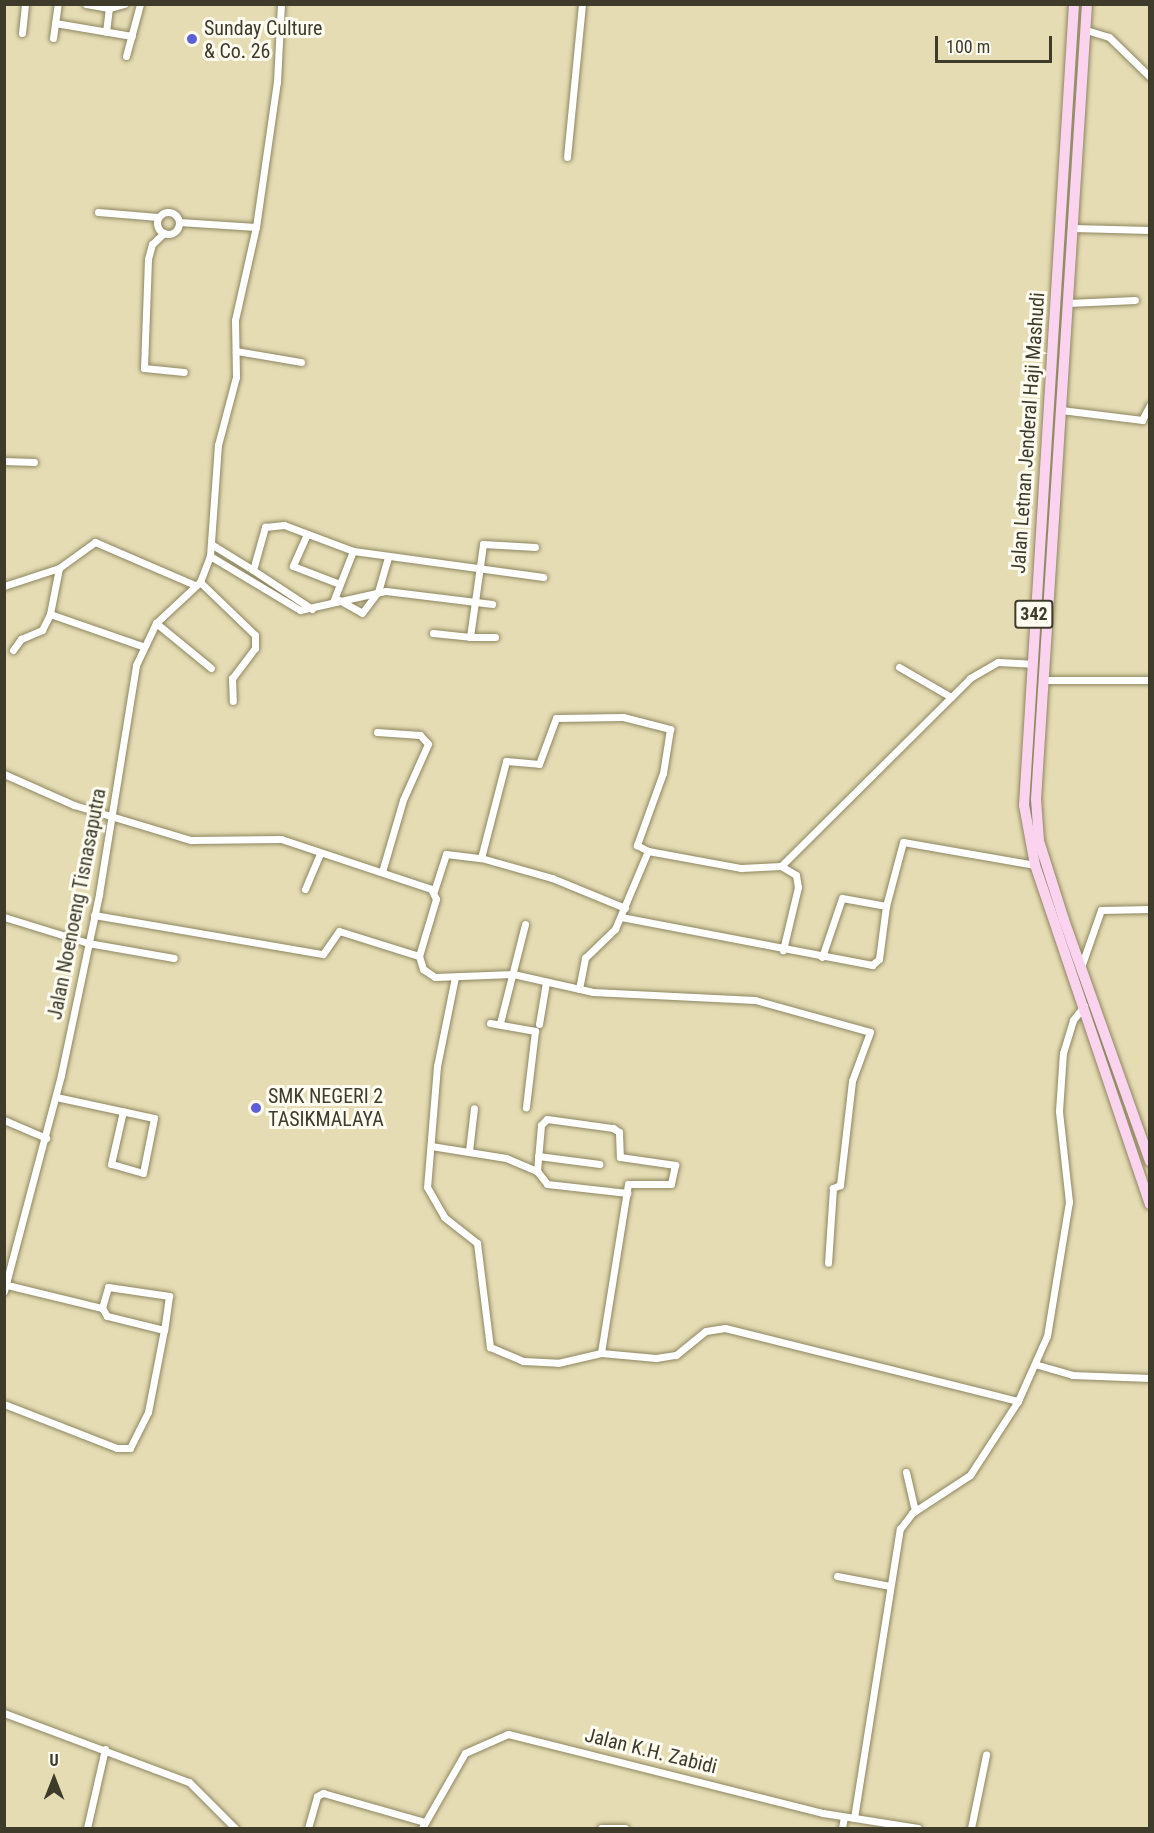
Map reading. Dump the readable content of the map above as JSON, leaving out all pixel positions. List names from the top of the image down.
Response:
{
  "streets": {
    "main road": ["Jalan Letnan Jenderal Haji Mashudi", "342"],
    "street": ["Jalan Noenoeng Tisnasaputra", "Jalan K.H. Zabidi"]
  },
  "places": ["Sunday Culture & Co. 26", "SMK NEGERI 2 TASIKMALAYA"],
  "scale_bar": "100 m",
  "north": "top"
}
